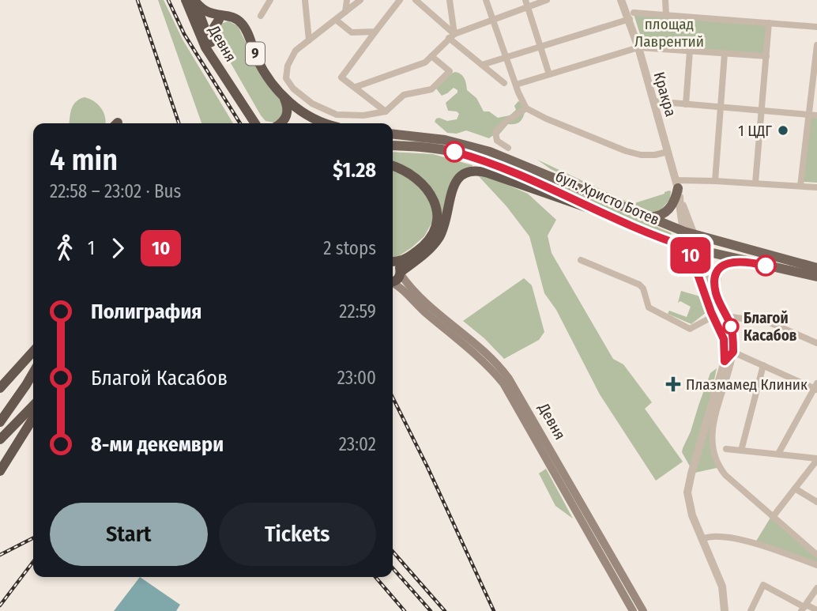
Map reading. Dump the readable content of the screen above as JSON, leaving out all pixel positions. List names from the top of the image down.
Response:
{
  "streets": {
    "highway": ["Девня", "9"],
    "main road": ["бул. Христо Ботев"],
    "street": ["Кракра"]
  },
  "crossings": [
    ["Кракра", "бул. Христо Ботев"]
  ],
  "parks": ["площад Лаврентий"],
  "places": {
    "other": ["1 ЦДГ", "Благой Касабов"],
    "health": ["Плазмамед Клиник"]
  },
  "lines": ["bus line 10"],
  "page": {
    "on_map": "10",
    "heading": ["4 min", "22:58 – 23:02 · Bus", "$1.28"],
    "legs": ["1", "10", "2 stops"],
    "list": [
      {
        "name": "Полиграфия",
        "value": "22:59"
      },
      {
        "name": "Благой Касабов",
        "value": "23:00"
      },
      {
        "name": "8-ми декември",
        "value": "23:02"
      }
    ],
    "buttons": ["Start", "Tickets"]
  }
}
